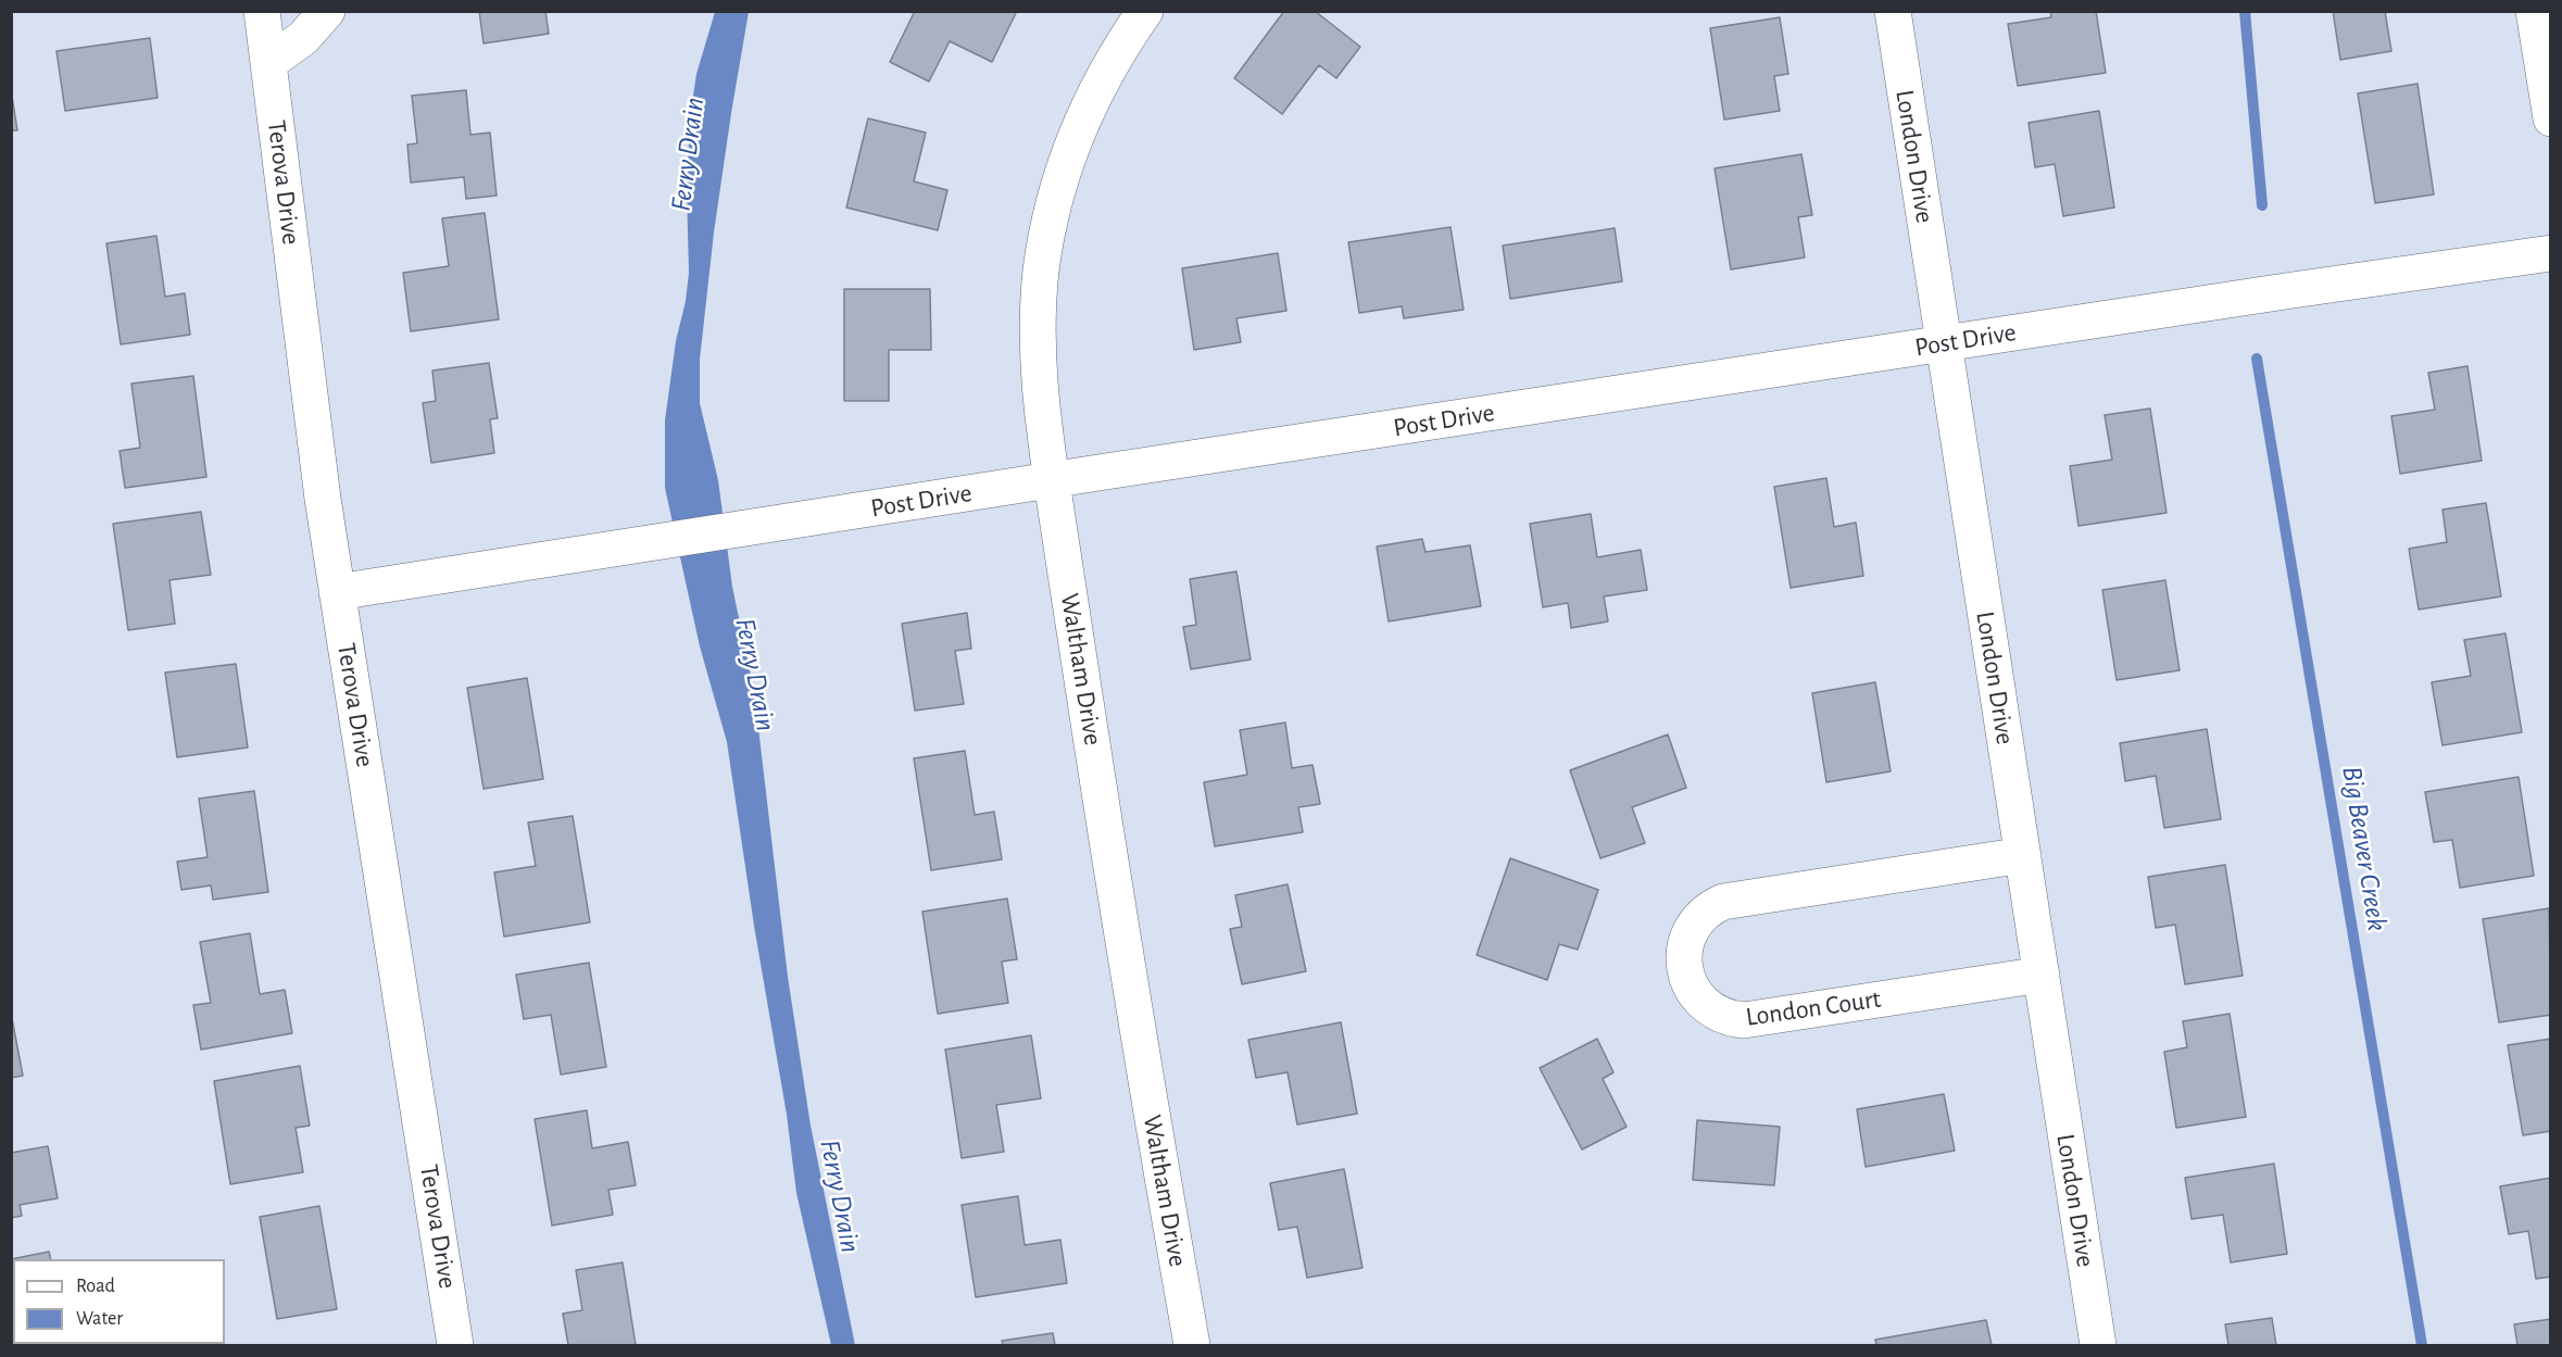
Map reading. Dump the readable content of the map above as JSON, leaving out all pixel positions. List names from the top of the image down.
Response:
{
  "streets": {
    "street": [
      "London Drive",
      "Terova Drive",
      "Post Drive",
      "Waltham Drive",
      "London Court"
    ]
  },
  "crossings": [
    ["London Drive", "Post Drive"],
    ["London Drive", "London Court"],
    ["Terova Drive", "Post Drive"],
    ["Post Drive", "Waltham Drive"]
  ],
  "water": ["Ferry Drain", "Big Beaver Creek"],
  "legend": ["Road", "Water"]
}
